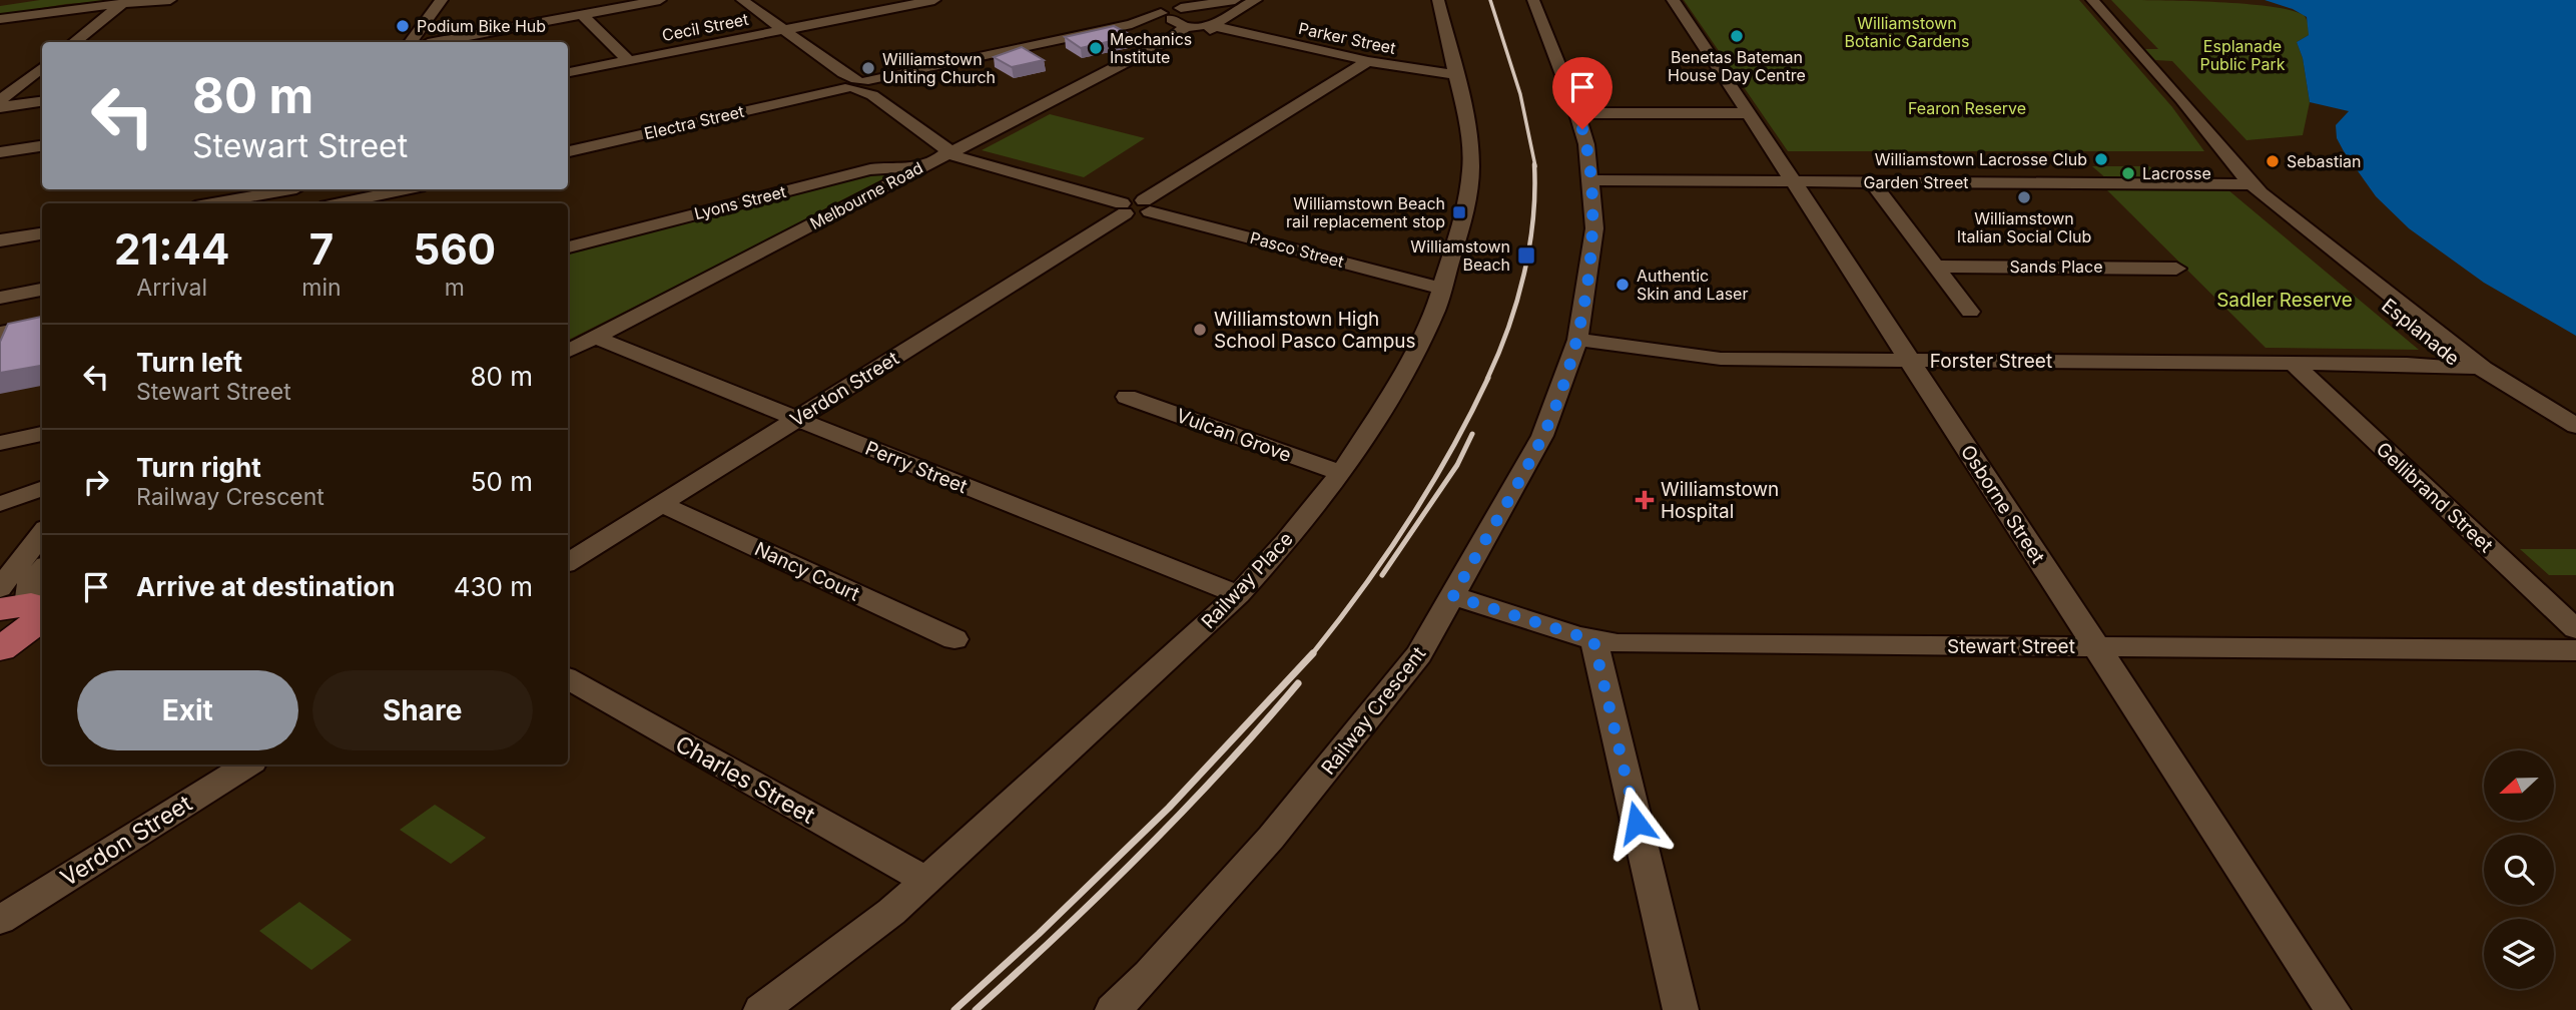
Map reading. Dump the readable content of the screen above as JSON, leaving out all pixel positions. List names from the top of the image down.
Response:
{
  "streets": {
    "street": [
      "Cecil Street",
      "Parker Street",
      "Electra Street",
      "Garden Street",
      "Melbourne Road",
      "Lyons Street",
      "Pasco Street",
      "Sands Place",
      "Esplanade",
      "Forster Street",
      "Verdon Street",
      "Vulcan Grove",
      "Perry Street",
      "Gellibrand Street",
      "Osborne Street",
      "Nancy Court",
      "Railway Place",
      "Stewart Street",
      "Railway Crescent",
      "Charles Street"
    ]
  },
  "crossings": [
    ["Parker Street", "Electra Street"],
    ["Parker Street", "Melbourne Road"],
    ["Parker Street", "Railway Place"],
    ["Electra Street", "Melbourne Road"],
    ["Garden Street", "Esplanade"],
    ["Garden Street", "Osborne Street"],
    ["Garden Street", "Railway Crescent"],
    ["Melbourne Road", "Lyons Street"],
    ["Melbourne Road", "Perry Street"],
    ["Pasco Street", "Railway Place"],
    ["Esplanade", "Forster Street"],
    ["Forster Street", "Gellibrand Street"],
    ["Forster Street", "Osborne Street"],
    ["Forster Street", "Railway Crescent"],
    ["Verdon Street", "Perry Street"],
    ["Verdon Street", "Nancy Court"],
    ["Vulcan Grove", "Railway Place"],
    ["Perry Street", "Railway Place"],
    ["Osborne Street", "Stewart Street"],
    ["Railway Place", "Charles Street"],
    ["Stewart Street", "Railway Crescent"]
  ],
  "parks": [
    "Williamstown Botanic Gardens",
    "Esplanade Public Park",
    "Fearon Reserve",
    "Sadler Reserve"
  ],
  "places": {
    "other": [
      "Podium Bike Hub",
      "Benetas Bateman House Day Centre",
      "Mechanics Institute",
      "Williamstown Uniting Church",
      "Williamstown Lacrosse Club",
      "Sebastian",
      "Lacrosse",
      "Williamstown Italian Social Club",
      "Authentic Skin and Laser",
      "Williamstown High School Pasco Campus"
    ],
    "transit": ["Williamstown Beach rail replacement stop", "Williamstown Beach"],
    "health": ["Williamstown Hospital"]
  },
  "north": "left",
  "page": {
    "turn": ["80 m", "Stewart Street"],
    "eta": [
      "21:44",
      "Arrival",
      "7",
      "min",
      "560",
      "m"
    ],
    "list": [
      {
        "name": "Turn left",
        "note": "Stewart Street",
        "value": "80 m"
      },
      {
        "name": "Turn right",
        "note": "Railway Crescent",
        "value": "50 m"
      },
      {
        "name": "Arrive at destination",
        "value": "430 m"
      }
    ],
    "buttons": ["Exit", "Share"]
  }
}
